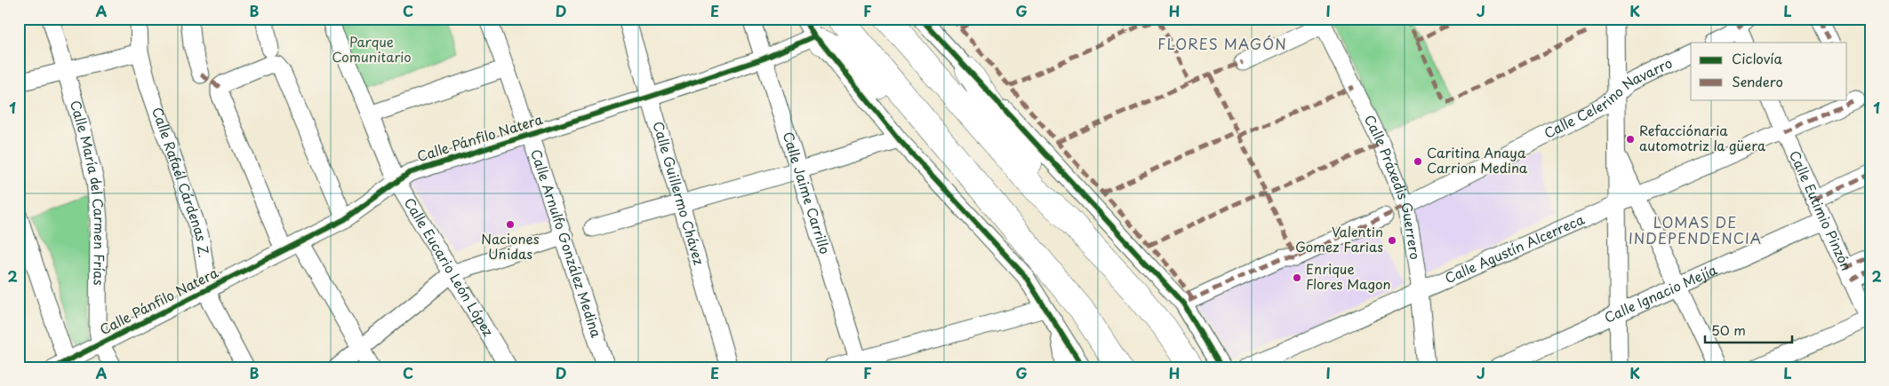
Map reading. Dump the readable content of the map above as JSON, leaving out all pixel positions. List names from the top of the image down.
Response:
{
  "streets": {
    "street": [
      "Calle Celerino Navarro",
      "Calle Pánfilo Natera",
      "Calle Rafaél Cárdenas Z.",
      "Calle Práxedis Guerrero",
      "Calle María del Carmen Frías",
      "Calle Guillermo Chávez",
      "Calle Jaime Carrillo",
      "Calle Eutimio Pinzón",
      "Calle Arnulfo González Medina",
      "Calle Agustín Alcerreca",
      "Calle Eucario León López",
      "Calle Ignacio Mejía"
    ]
  },
  "crossings": [
    ["Calle Celerino Navarro", "Calle Práxedis Guerrero"],
    ["Calle Pánfilo Natera", "Calle Rafaél Cárdenas Z."],
    ["Calle Pánfilo Natera", "Calle María del Carmen Frías"],
    ["Calle Pánfilo Natera", "Calle Guillermo Chávez"],
    ["Calle Pánfilo Natera", "Calle Jaime Carrillo"],
    ["Calle Pánfilo Natera", "Calle Arnulfo González Medina"],
    ["Calle Pánfilo Natera", "Calle Eucario León López"],
    ["Calle Práxedis Guerrero", "Calle Agustín Alcerreca"],
    ["Calle Eutimio Pinzón", "Calle Agustín Alcerreca"],
    ["Calle Eutimio Pinzón", "Calle Ignacio Mejía"]
  ],
  "districts": ["FLORES MAGÓN", "LOMAS DE INDEPENDENCIA"],
  "parks": ["Parque Comunitario"],
  "places": [
    "Refacciónaria automotriz la güera",
    "Caritina Anaya Carrion Medina",
    "Naciones Unidas",
    "Valentin Gomez Farias",
    "Enrique Flores Magon"
  ],
  "legend": ["Ciclovía", "Sendero"],
  "scale_bar": "50 m",
  "grid": {
    "columns": [
      "A",
      "B",
      "C",
      "D",
      "E",
      "F",
      "G",
      "H",
      "I",
      "J",
      "K",
      "L"
    ],
    "rows": ["1", "2"]
  }
}
